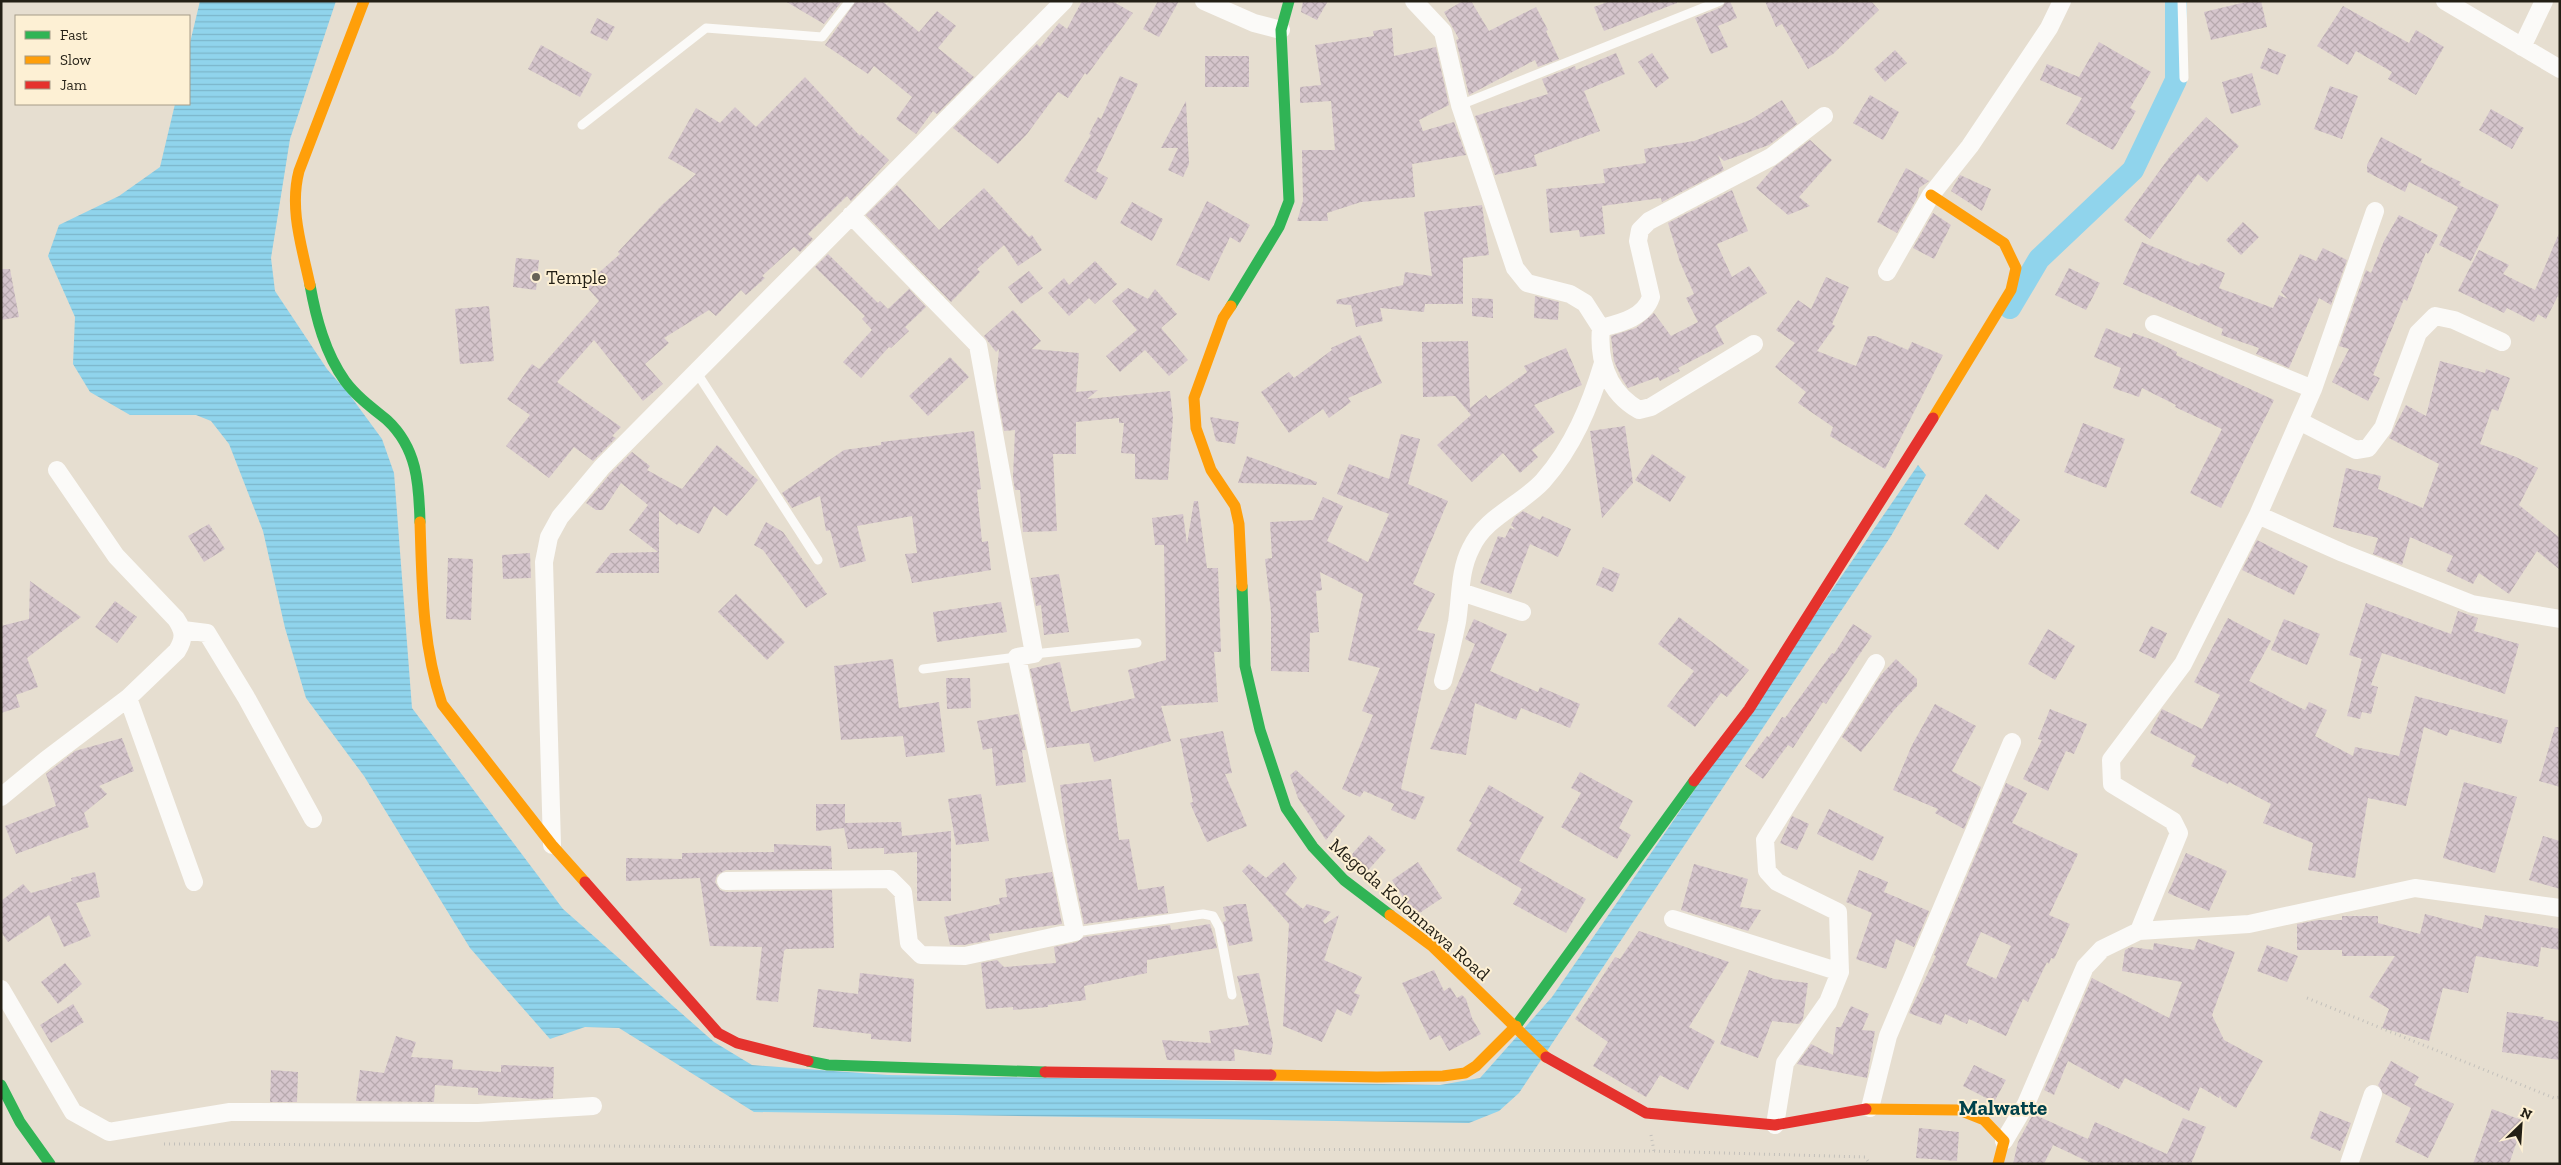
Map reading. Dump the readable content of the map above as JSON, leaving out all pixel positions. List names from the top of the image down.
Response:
{
  "streets": {
    "street": ["Megoda Kolonnawa Road"]
  },
  "districts": ["Malwatte"],
  "places": ["Temple"],
  "legend": ["Fast", "Slow", "Jam"],
  "north": "top right"
}
